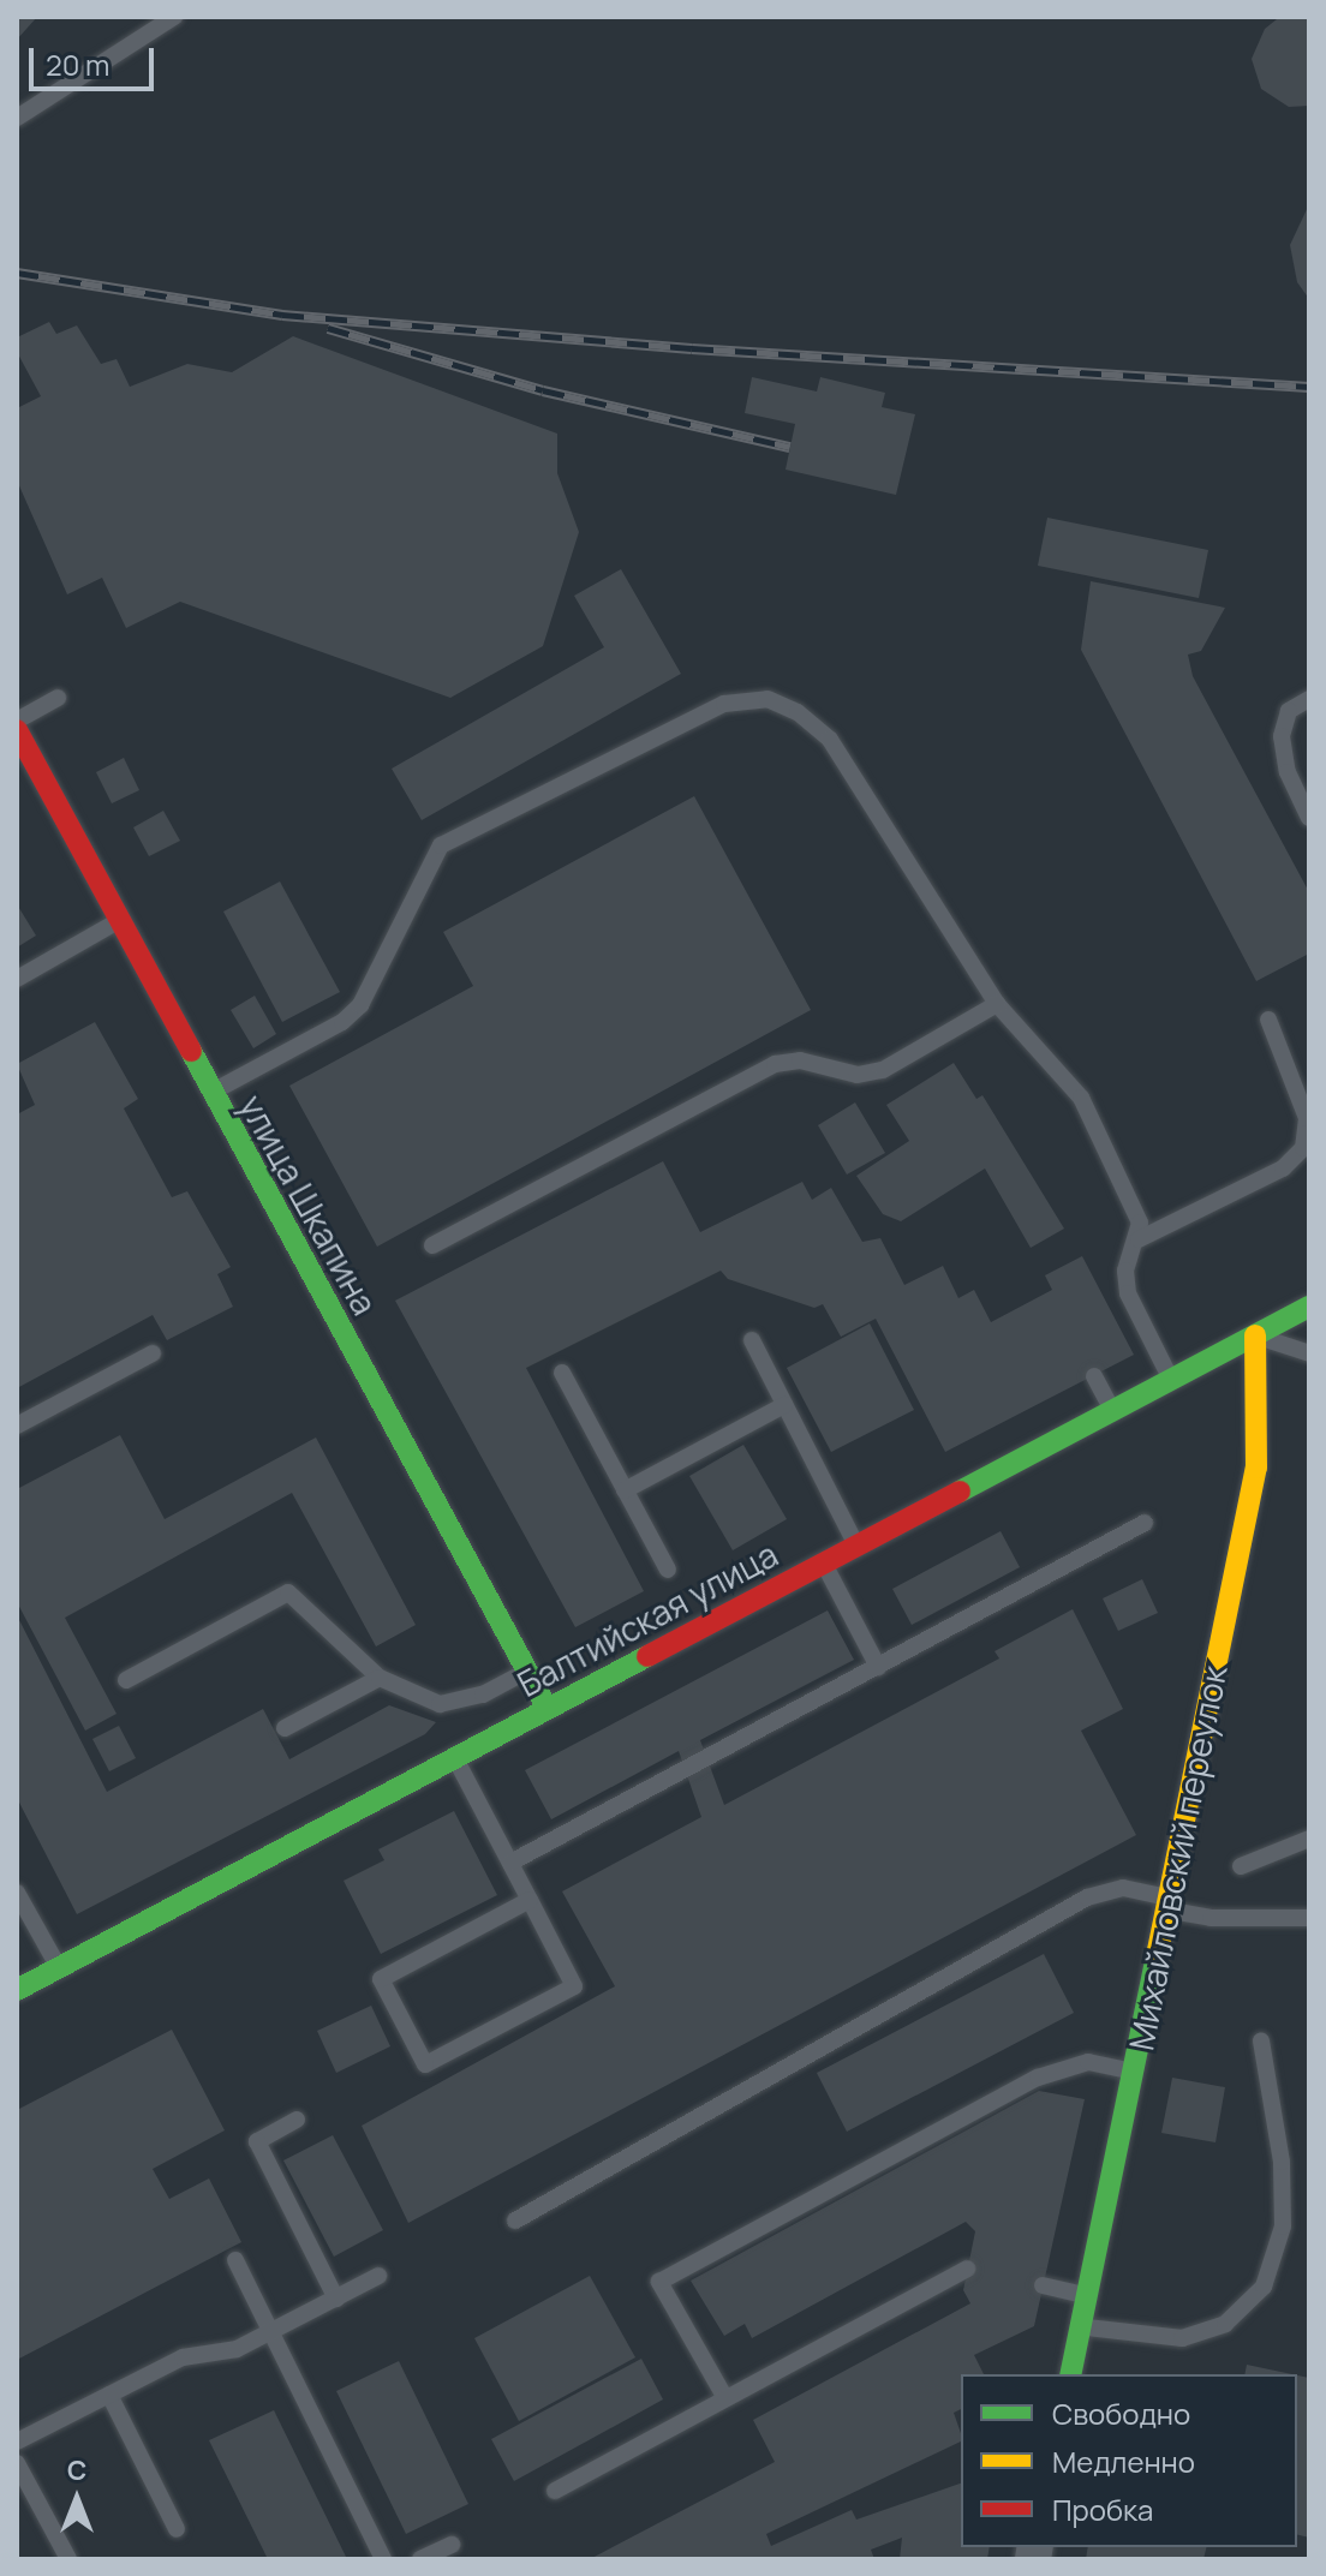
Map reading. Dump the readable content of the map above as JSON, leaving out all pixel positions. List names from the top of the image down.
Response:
{
  "streets": {
    "street": ["улица Шкапина", "Балтийская улица", "Михайловский переулок"]
  },
  "crossings": [
    ["улица Шкапина", "Балтийская улица"],
    ["Балтийская улица", "Михайловский переулок"]
  ],
  "legend": ["Свободно", "Медленно", "Пробка"],
  "scale_bar": "20 m",
  "north": "top"
}
